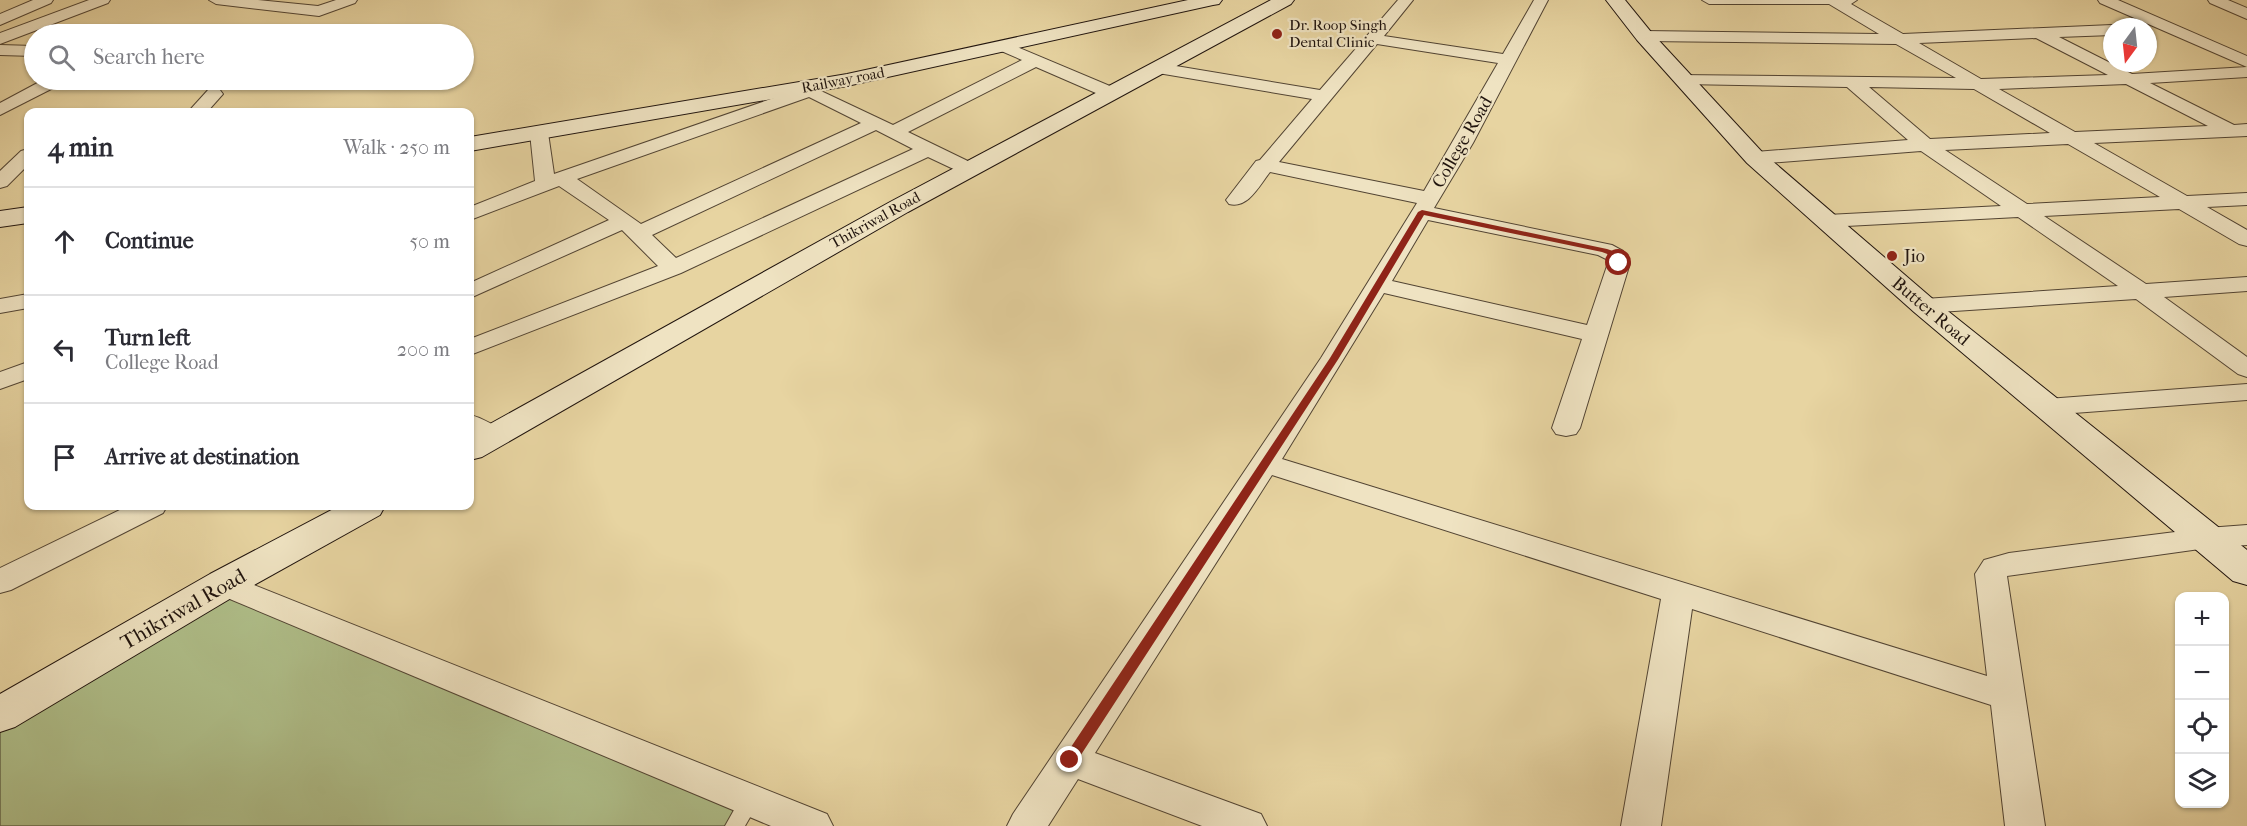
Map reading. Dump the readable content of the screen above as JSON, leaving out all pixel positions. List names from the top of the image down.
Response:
{
  "streets": {
    "main road": ["Railway road", "Thikriwal Road", "Butter Road"],
    "street": ["College Road"]
  },
  "places": ["Dr. Roop Singh Dental Clinic", "Jio"],
  "north": "bottom",
  "page": {
    "search": "Search here",
    "heading": ["4 min", "Walk · 250 m"],
    "list": [
      ["Continue", "50 m"],
      ["Turn left", "College Road", "200 m"],
      "Arrive at destination"
    ],
    "map_buttons": ["+", "−"]
  }
}
